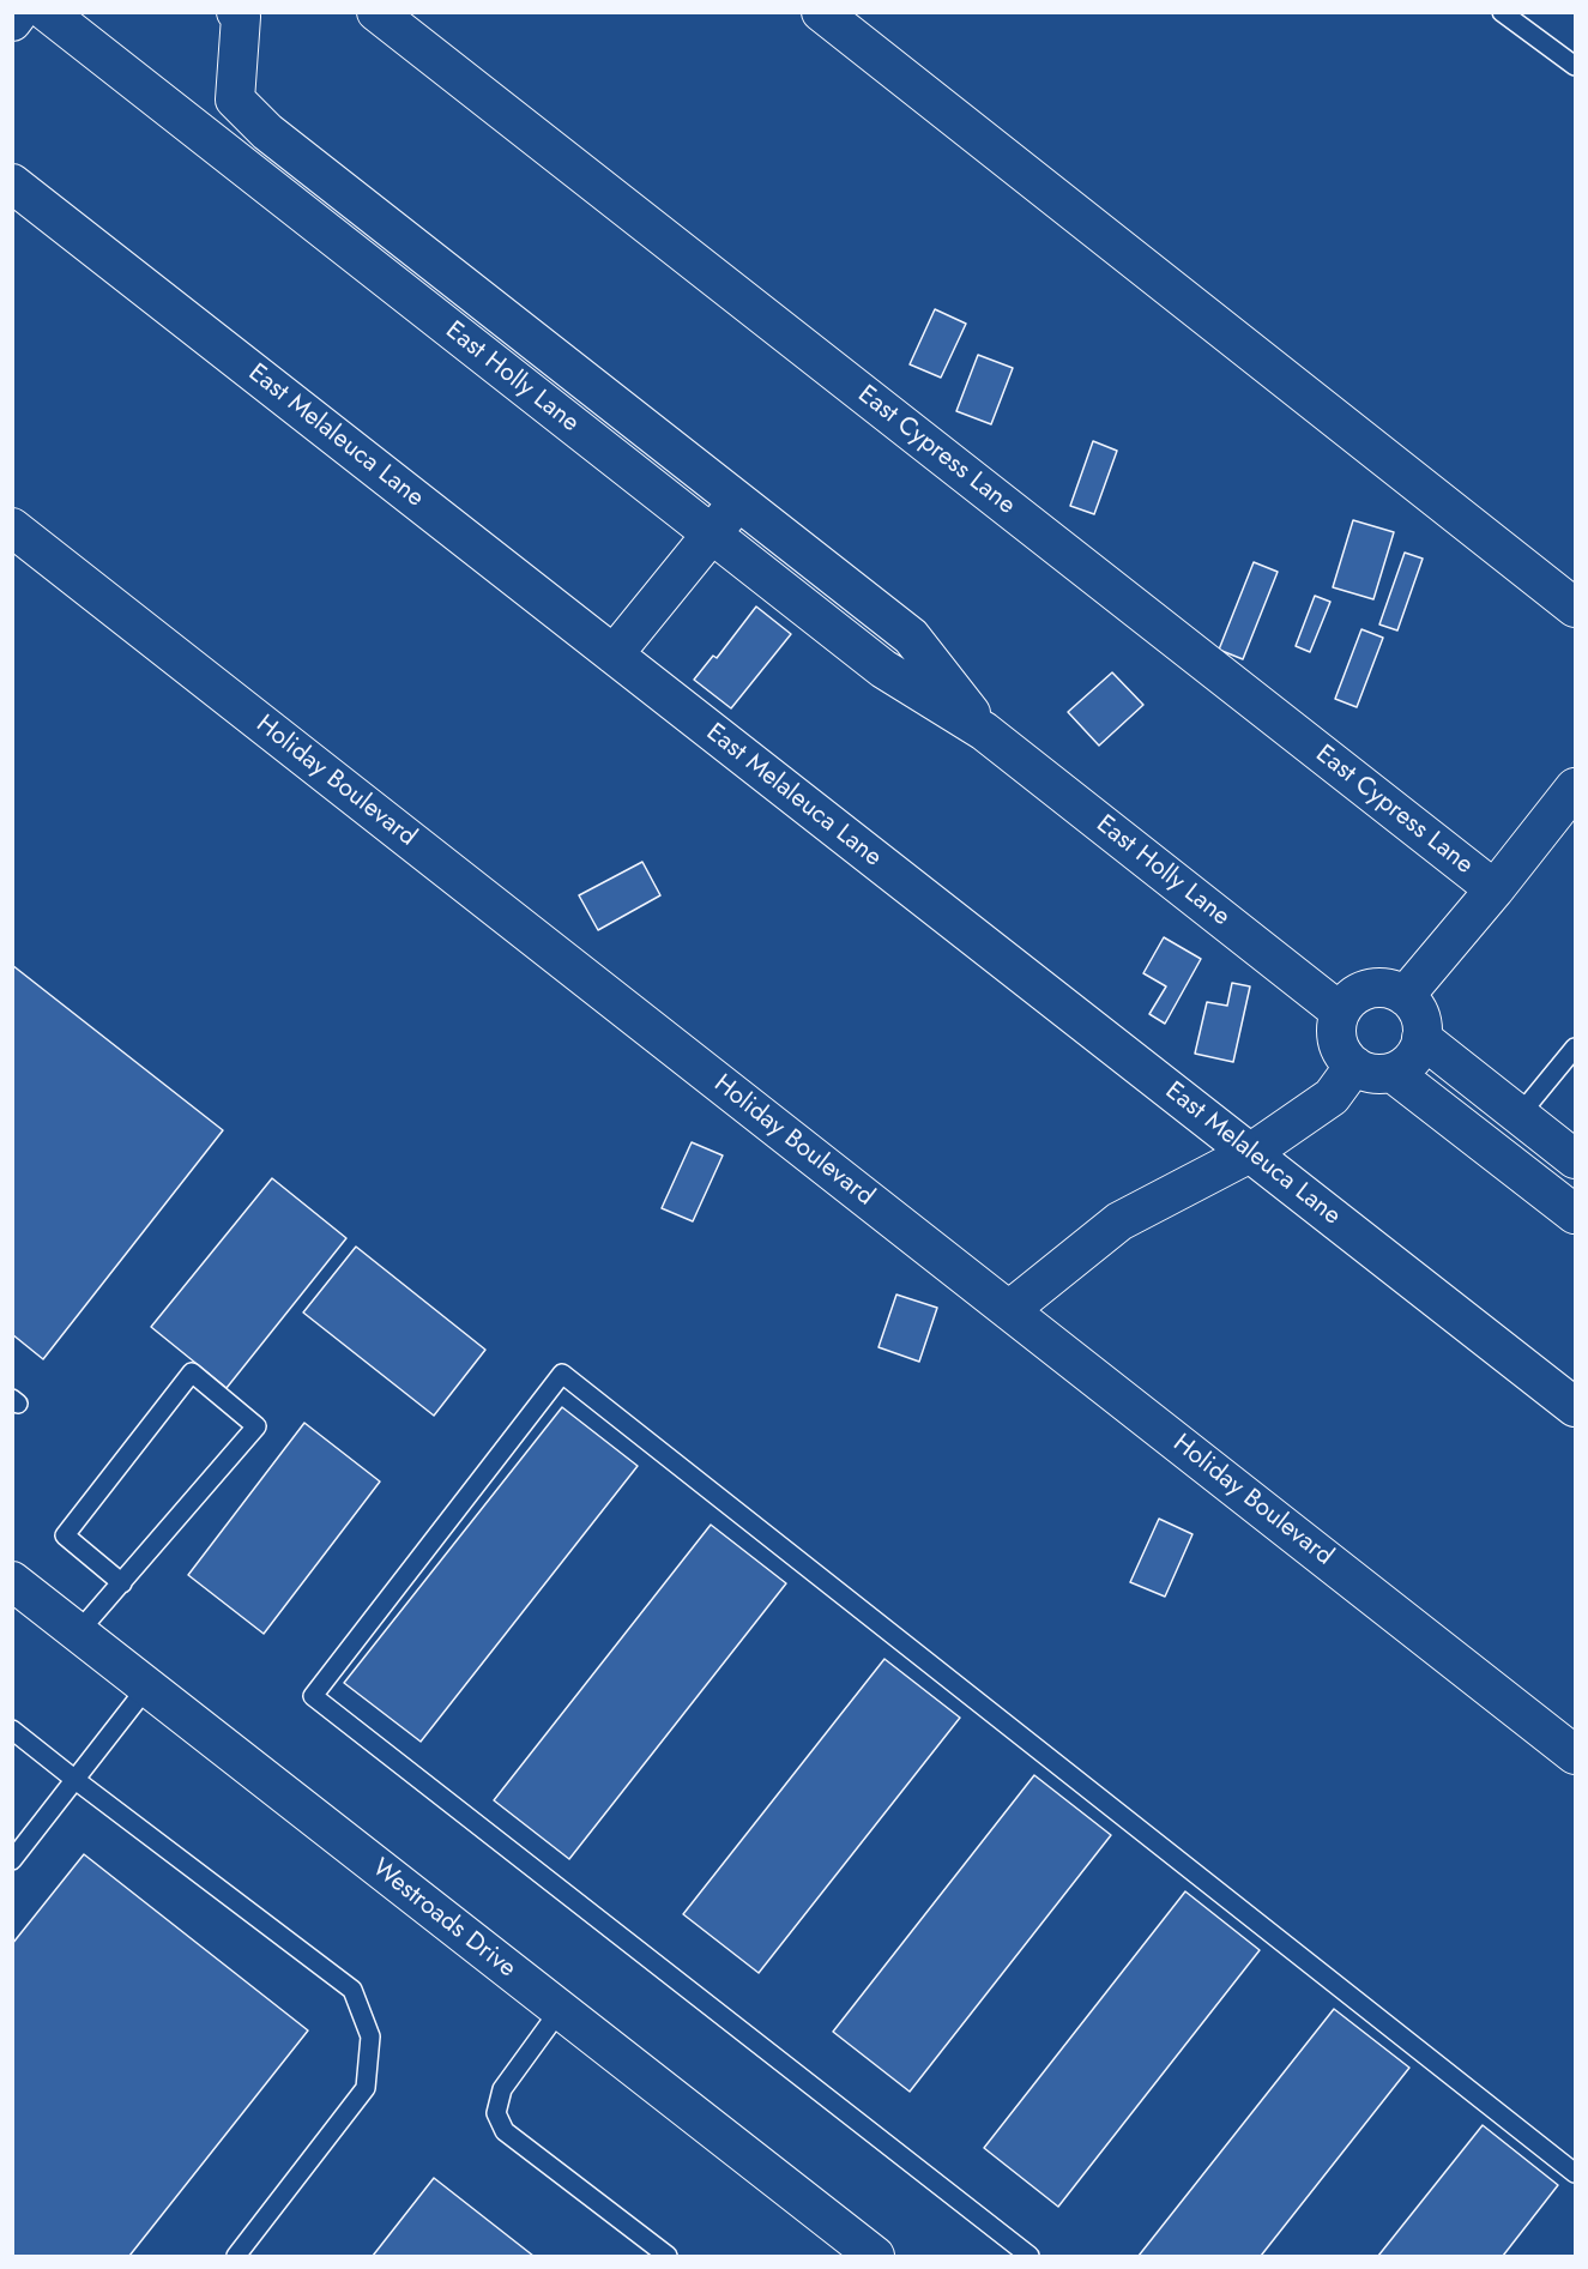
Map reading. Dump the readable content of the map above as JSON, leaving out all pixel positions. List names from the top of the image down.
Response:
{
  "streets": {
    "street": [
      "East Holly Lane",
      "East Melaleuca Lane",
      "East Cypress Lane",
      "Holiday Boulevard",
      "Westroads Drive"
    ]
  }
}
